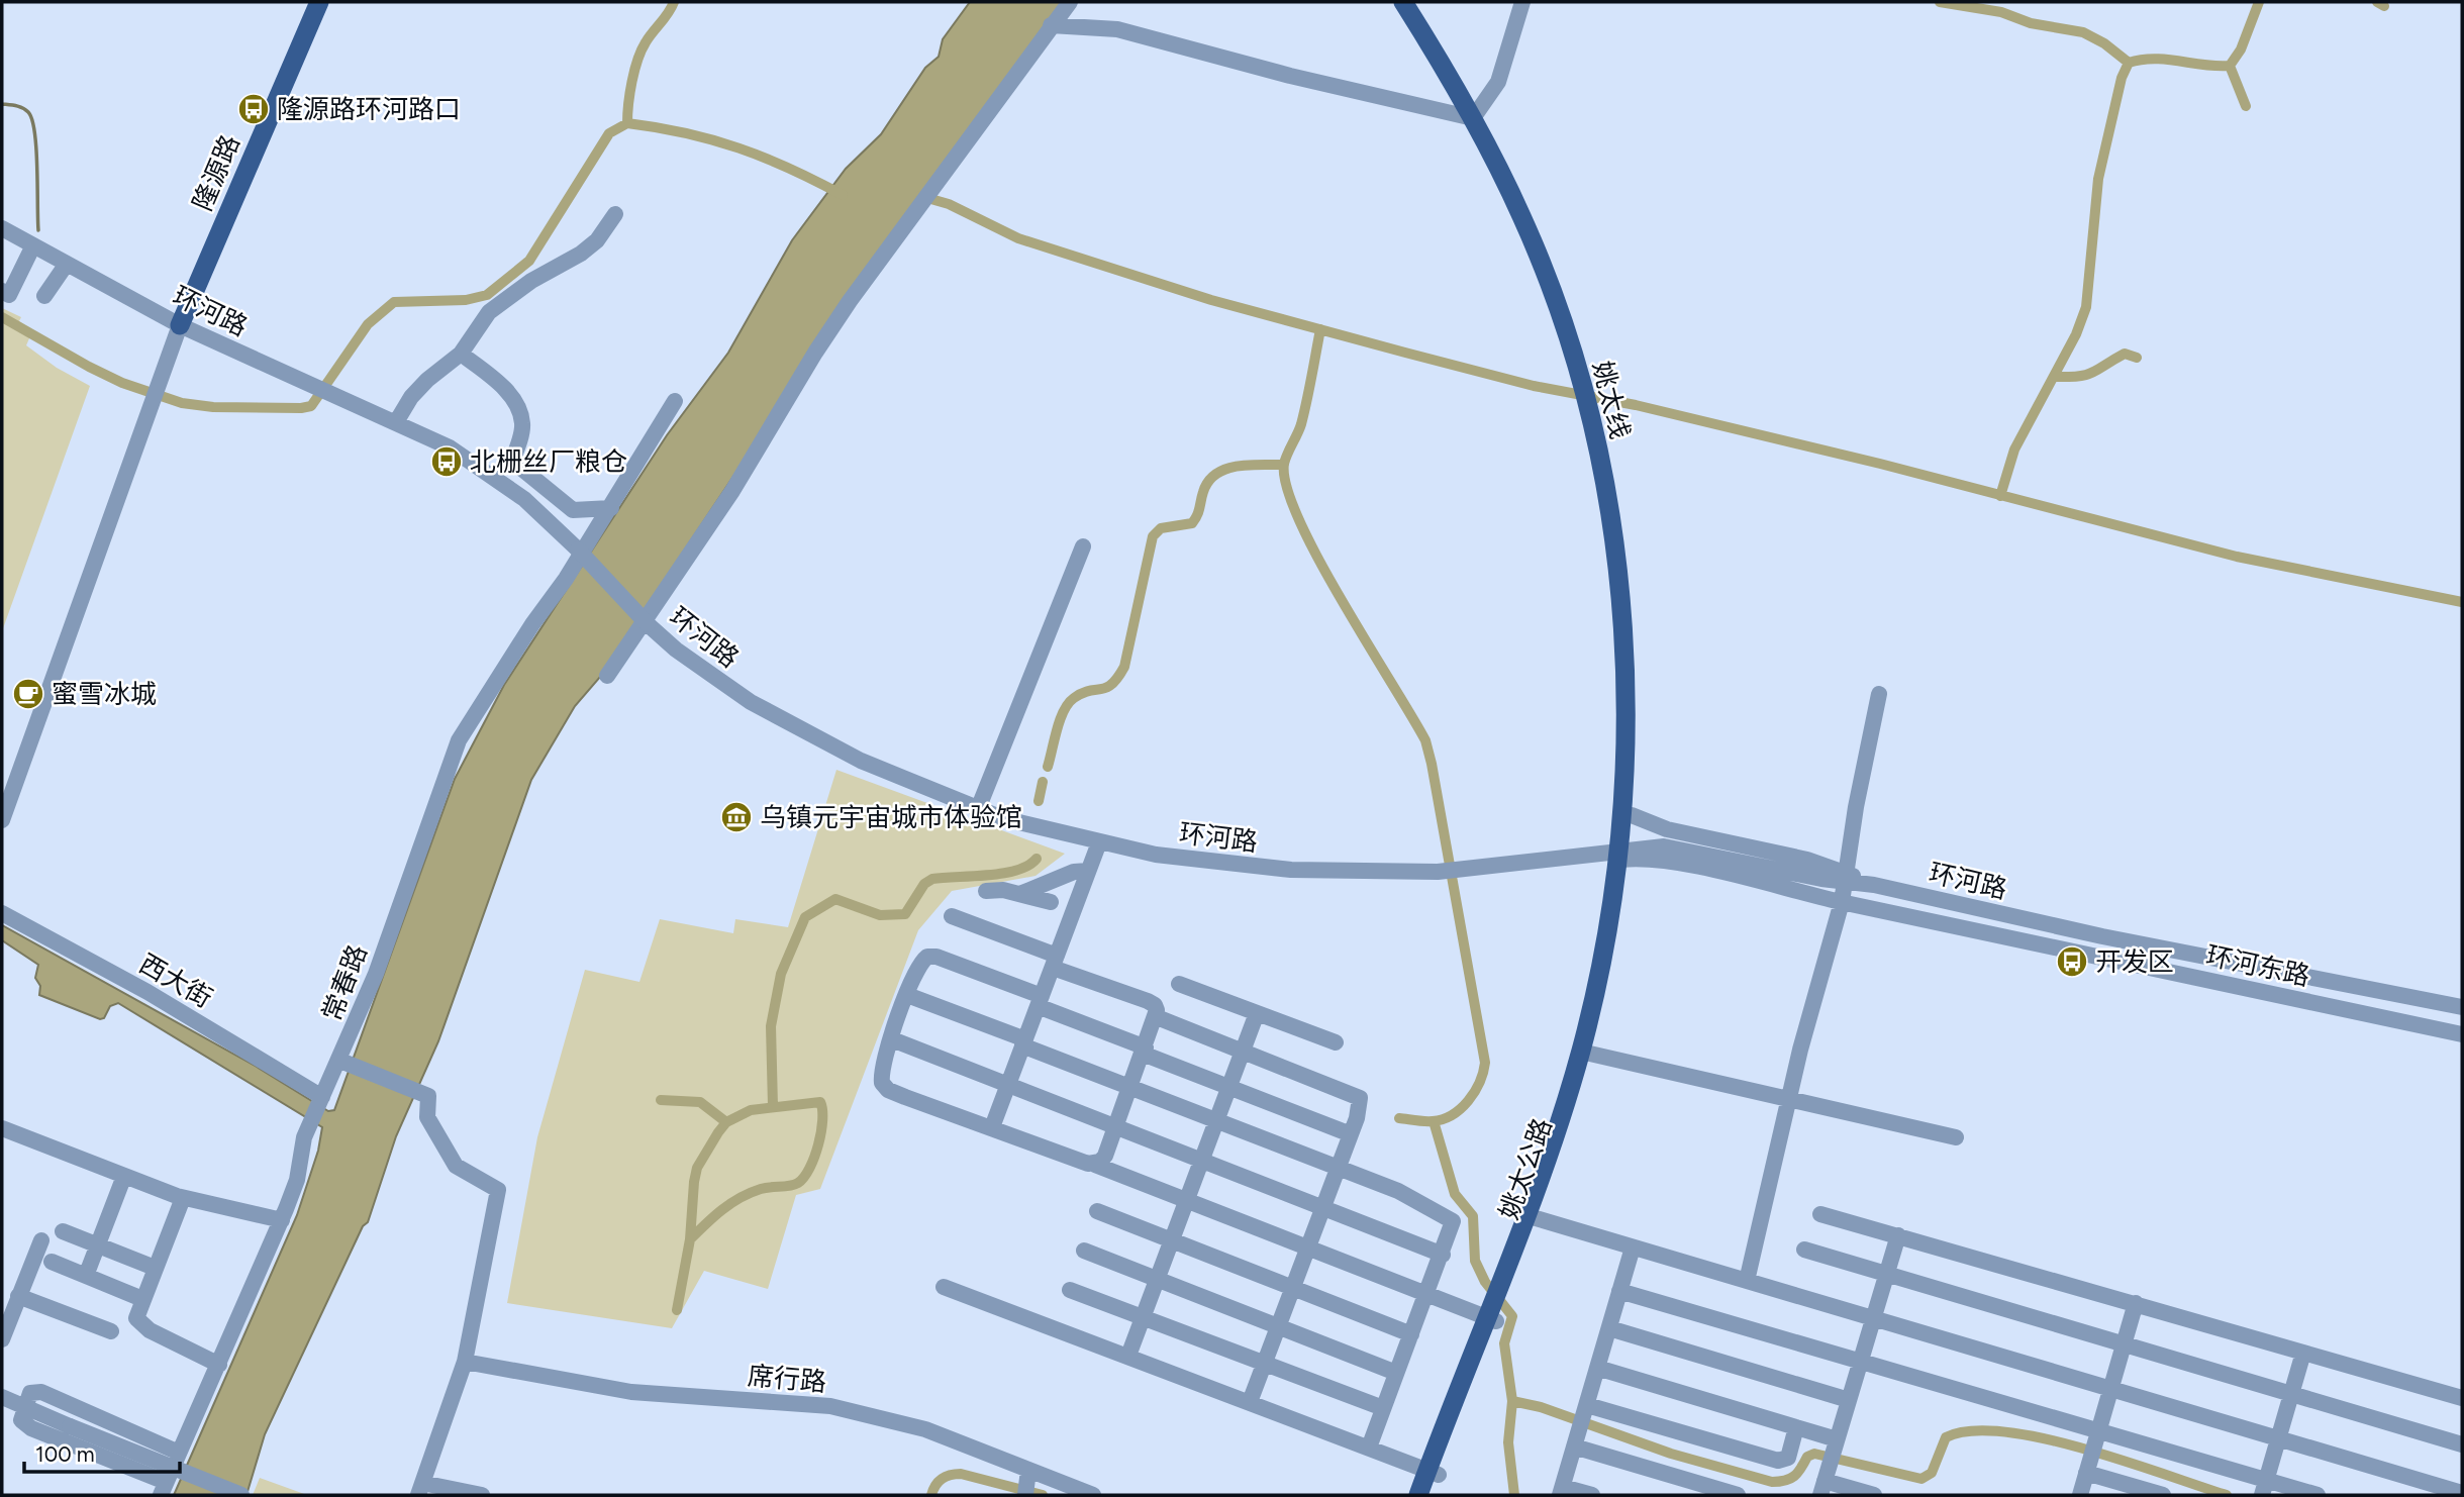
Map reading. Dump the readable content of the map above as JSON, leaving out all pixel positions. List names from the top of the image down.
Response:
{
  "streets": {
    "main road": ["隆源路", "姚太线", "姚太公路"],
    "street": [
      "环河路",
      "环河东路",
      "西大街",
      "常春路",
      "席行路"
    ]
  },
  "crossings": [
    ["隆源路", "环河路"],
    ["环河路", "姚太线"],
    ["环河路", "环河东路"],
    ["环河路", "姚太公路"],
    ["姚太线", "环河东路"],
    ["姚太线", "姚太公路"],
    ["环河东路", "姚太公路"],
    ["西大街", "常春路"]
  ],
  "places": {
    "bus stop": ["隆源路环河路口", "北栅丝厂粮仓", "开发区"],
    "cafe": ["蜜雪冰城"],
    "museum": ["乌镇元宇宙城市体验馆"]
  },
  "scale_bar": "100 m"
}
